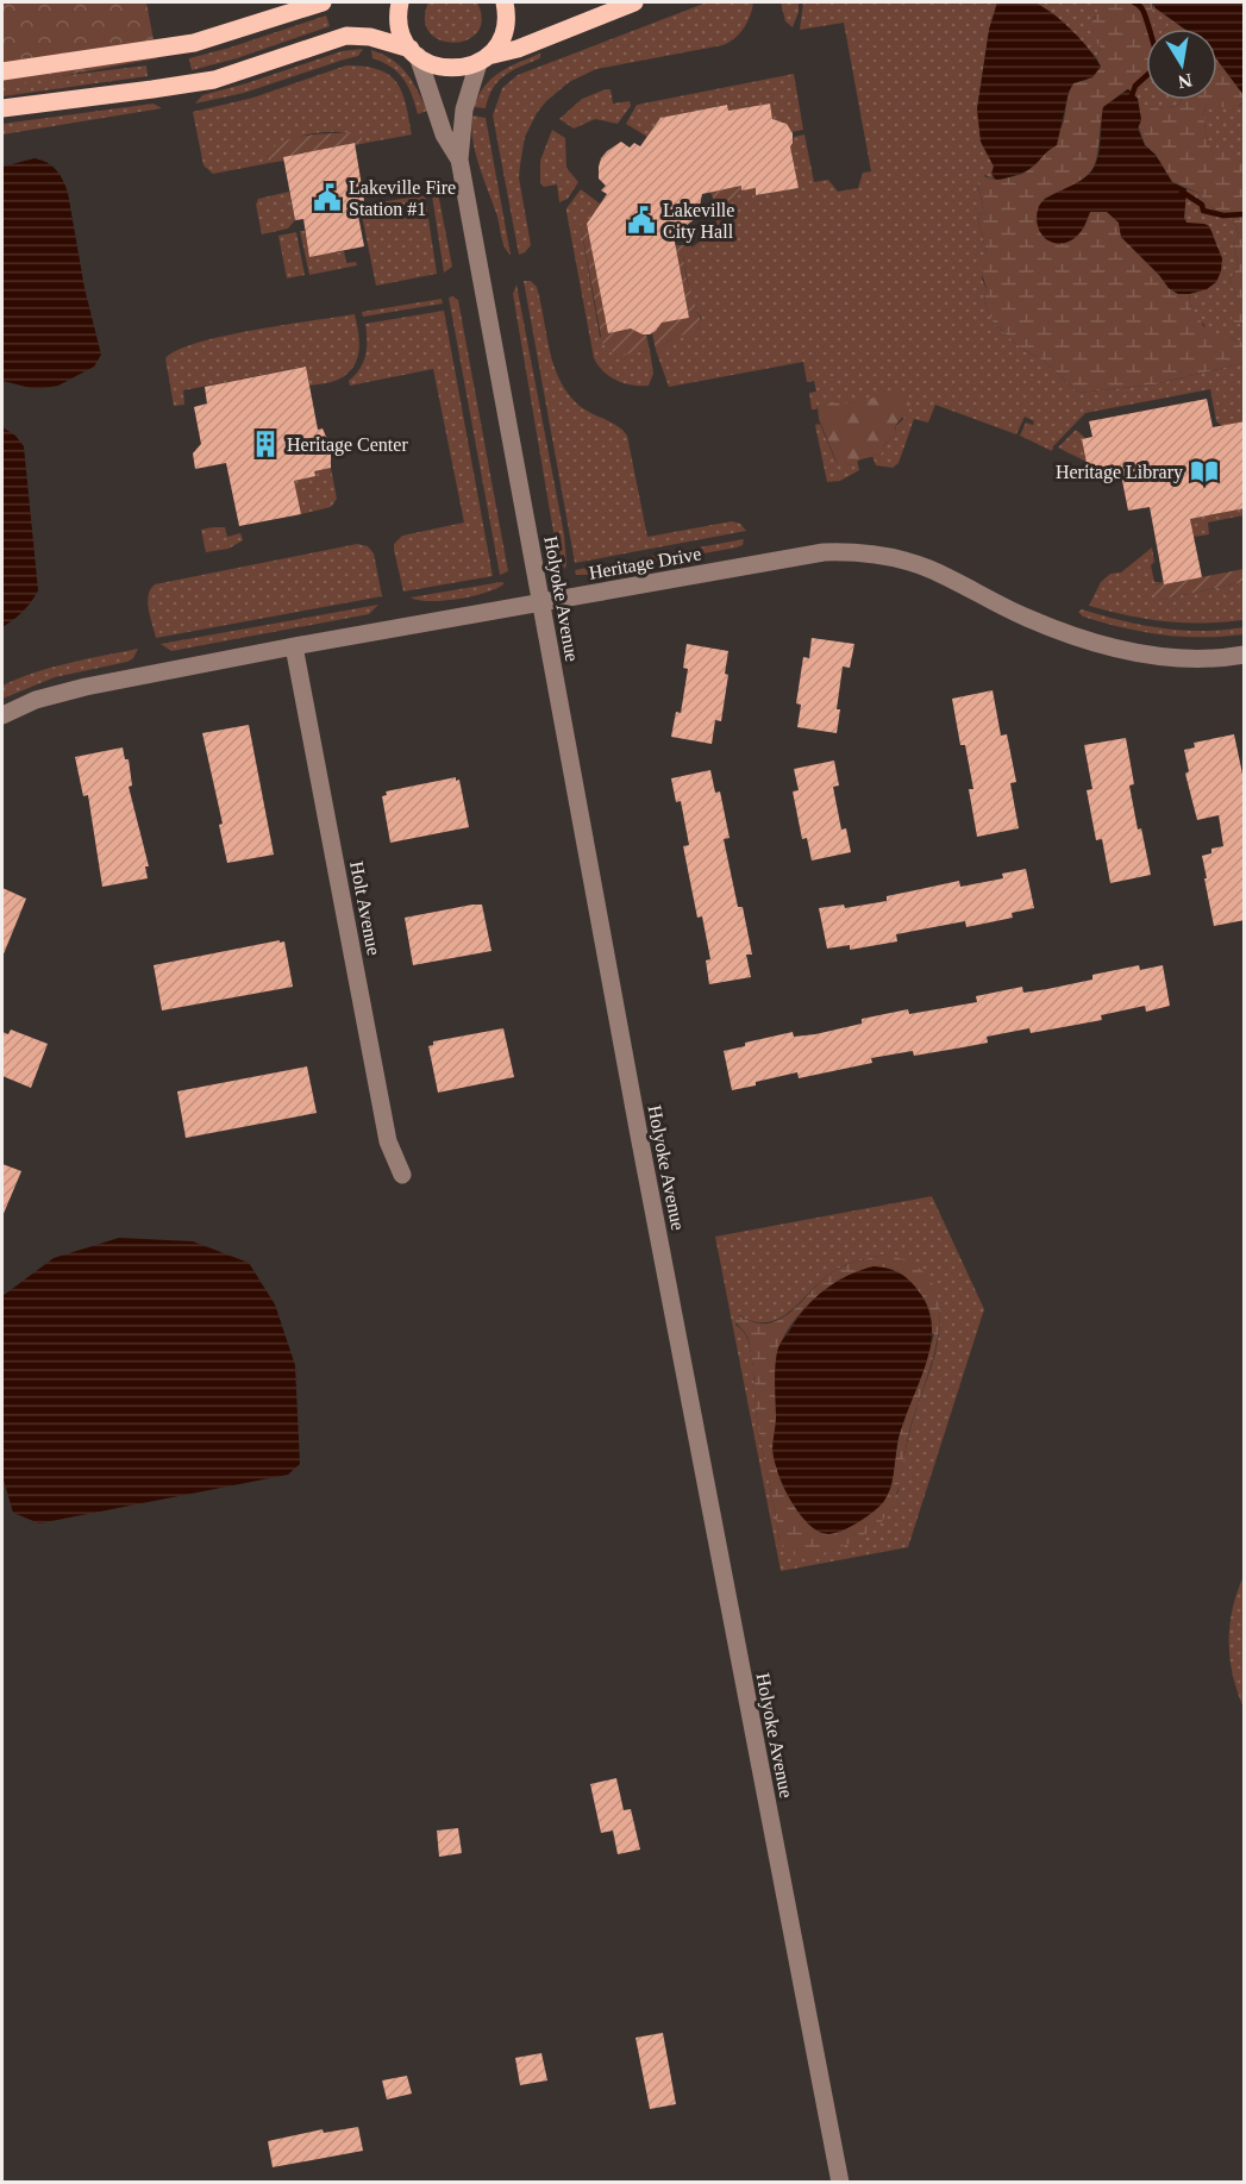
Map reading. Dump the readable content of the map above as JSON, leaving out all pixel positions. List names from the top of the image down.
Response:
{
  "streets": {
    "street": ["Heritage Drive", "Holyoke Avenue", "Holt Avenue"]
  },
  "crossings": [
    ["Heritage Drive", "Holyoke Avenue"],
    ["Heritage Drive", "Holt Avenue"]
  ],
  "places": {
    "public building": ["Lakeville Fire Station #1", "Lakeville City Hall"],
    "building": ["Heritage Center"],
    "library": ["Heritage Library"]
  },
  "north": "bottom"
}
